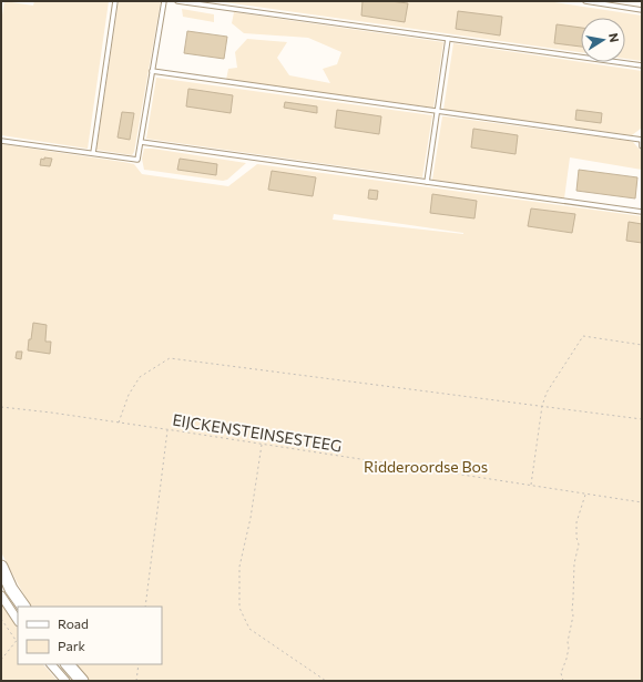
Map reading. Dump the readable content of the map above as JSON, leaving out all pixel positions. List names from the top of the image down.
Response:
{
  "streets": {
    "path": ["EIJCKENSTEINSESTEEG"]
  },
  "parks": ["Ridderoordse Bos"],
  "legend": ["Road", "Park"],
  "north": "right"
}
